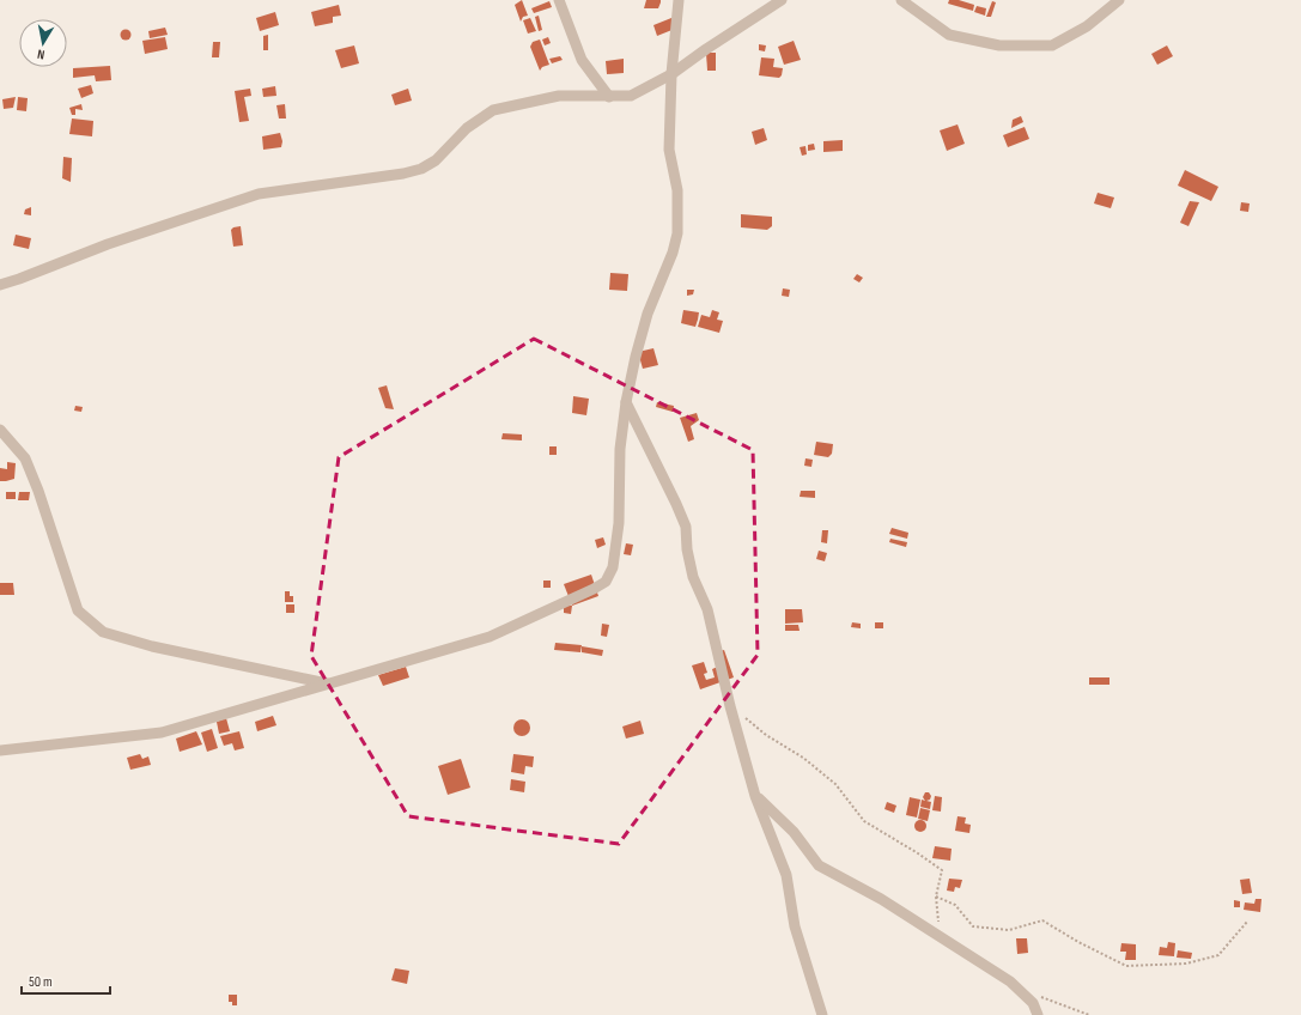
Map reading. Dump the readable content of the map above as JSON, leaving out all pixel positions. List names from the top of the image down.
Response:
{
  "scale_bar": "50 m",
  "north": "bottom"
}
